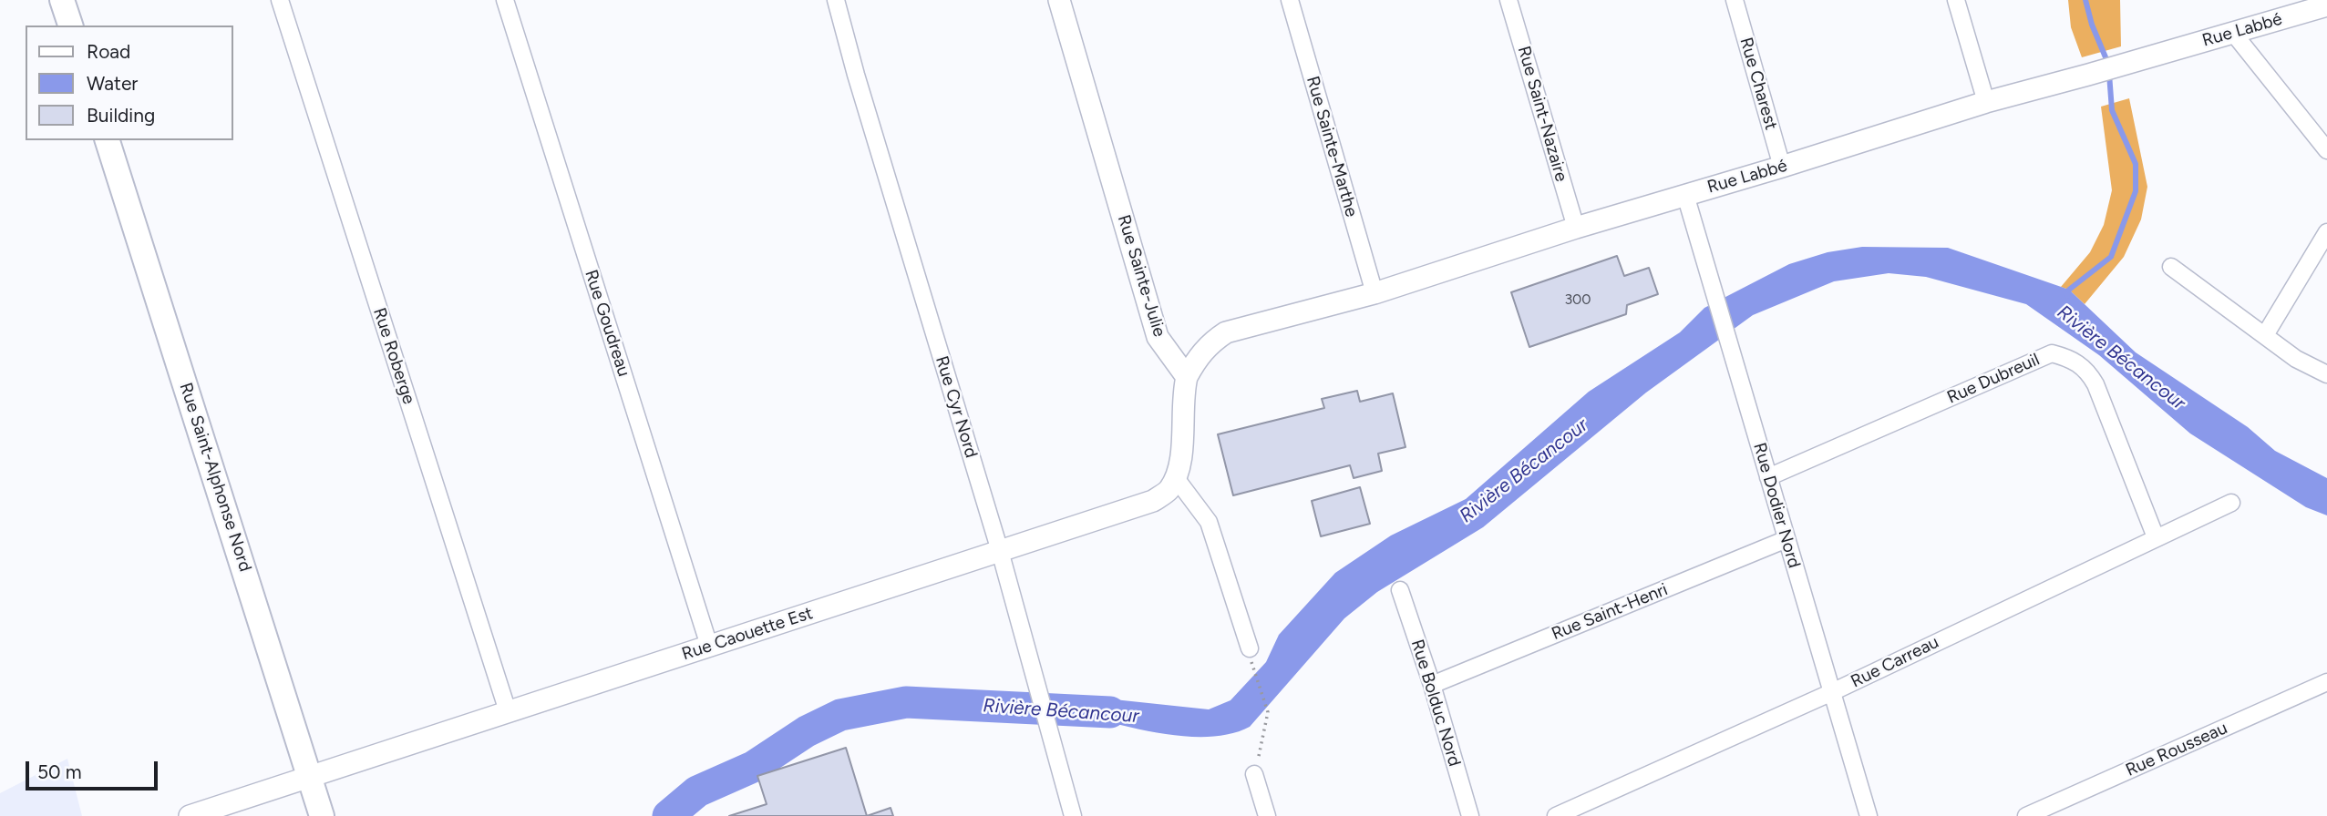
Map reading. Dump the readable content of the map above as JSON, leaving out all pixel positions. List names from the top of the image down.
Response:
{
  "streets": {
    "main road": ["Rue Saint-Alphonse Nord"],
    "street": [
      "Rue Labbé",
      "Rue Charest",
      "Rue Saint-Nazaire",
      "Rue Sainte-Marthe",
      "Rue Sainte-Julie",
      "Rue Goudreau",
      "Rue Roberge",
      "Rue Dubreuil",
      "Rue Cyr Nord",
      "Rue Dodier Nord",
      "Rue Saint-Henri",
      "Rue Caouette Est",
      "Rue Carreau",
      "Rue Bolduc Nord",
      "Rue Rousseau"
    ]
  },
  "crossings": [
    ["Rue Labbé", "Rue Charest"],
    ["Rue Labbé", "Rue Saint-Nazaire"],
    ["Rue Labbé", "Rue Sainte-Marthe"],
    ["Rue Labbé", "Rue Sainte-Julie"],
    ["Rue Labbé", "Rue Dodier Nord"],
    ["Rue Goudreau", "Rue Caouette Est"],
    ["Rue Roberge", "Rue Caouette Est"],
    ["Rue Dubreuil", "Rue Dodier Nord"],
    ["Rue Dubreuil", "Rue Carreau"],
    ["Rue Cyr Nord", "Rue Caouette Est"],
    ["Rue Saint-Alphonse Nord", "Rue Caouette Est"],
    ["Rue Dodier Nord", "Rue Saint-Henri"],
    ["Rue Dodier Nord", "Rue Carreau"],
    ["Rue Saint-Henri", "Rue Bolduc Nord"]
  ],
  "water": ["Rivière Bécancour"],
  "house_numbers": ["300"],
  "legend": ["Road", "Water", "Building"],
  "scale_bar": "50 m"
}
